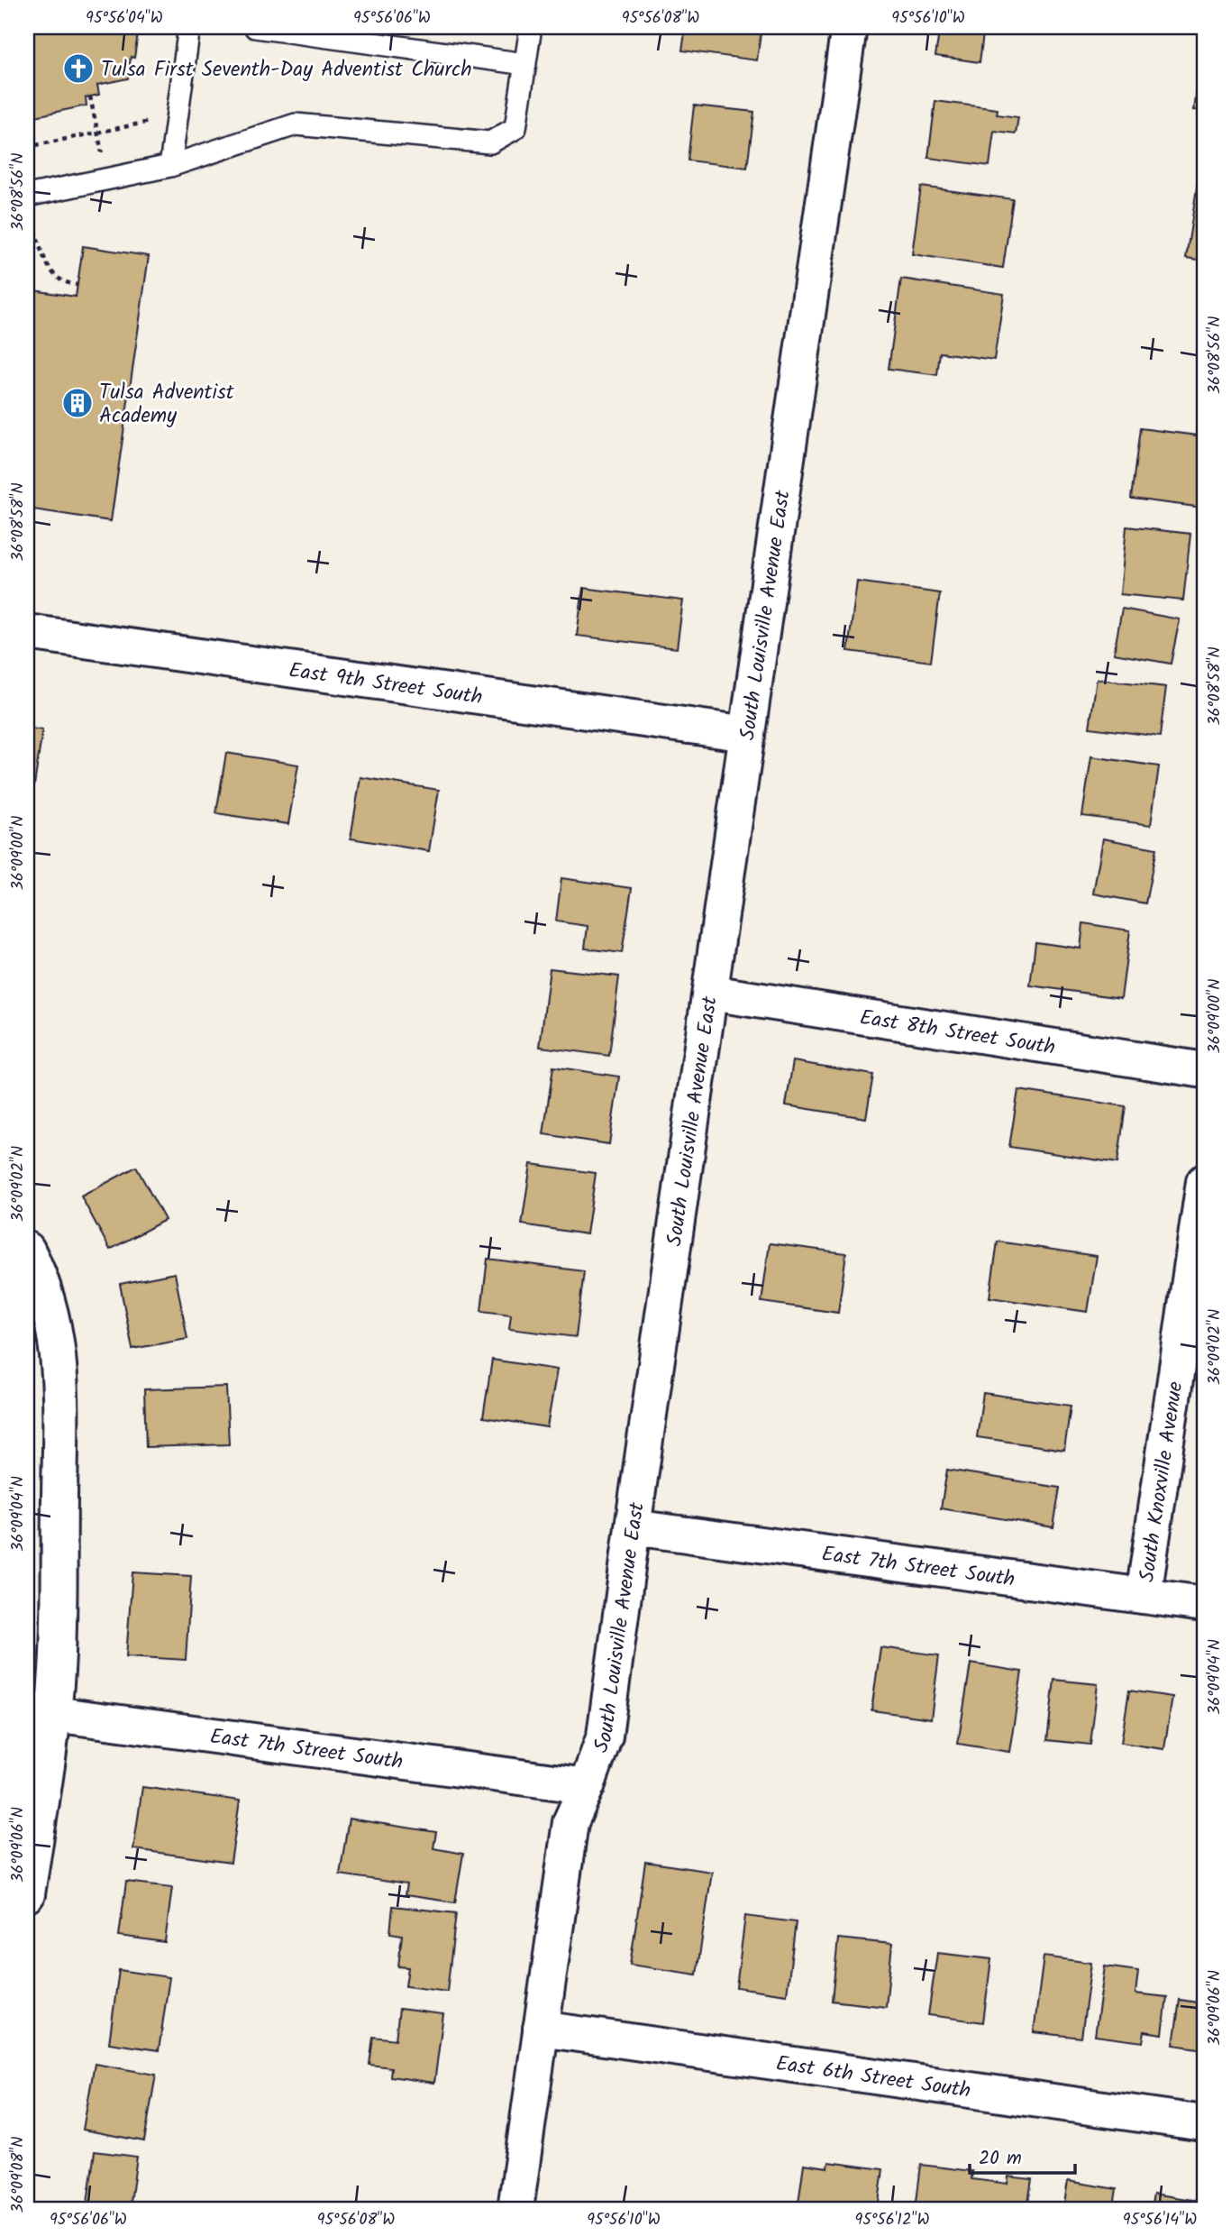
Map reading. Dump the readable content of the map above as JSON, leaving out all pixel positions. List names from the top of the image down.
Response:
{
  "streets": {
    "street": [
      "South Louisville Avenue East",
      "East 9th Street South",
      "East 8th Street South",
      "South Knoxville Avenue",
      "East 7th Street South",
      "East 6th Street South"
    ]
  },
  "crossings": [
    ["South Louisville Avenue East", "East 9th Street South"],
    ["South Louisville Avenue East", "East 8th Street South"],
    ["South Louisville Avenue East", "East 7th Street South"],
    ["South Louisville Avenue East", "East 6th Street South"],
    ["South Knoxville Avenue", "East 7th Street South"]
  ],
  "places": {
    "church": ["Tulsa First Seventh-Day Adventist Church"],
    "building": ["Tulsa Adventist Academy"]
  },
  "scale_bar": "20 m",
  "coordinates": [
    "95°56'04\"W",
    "95°56'06\"W",
    "95°56'08\"W",
    "95°56'10\"W",
    "36°08'56\"N",
    "36°08'58\"N",
    "36°09'00\"N",
    "36°09'02\"N",
    "36°09'04\"N",
    "36°09'06\"N",
    "36°09'08\"N",
    "95°56'12\"W",
    "95°56'14\"W"
  ]
}
